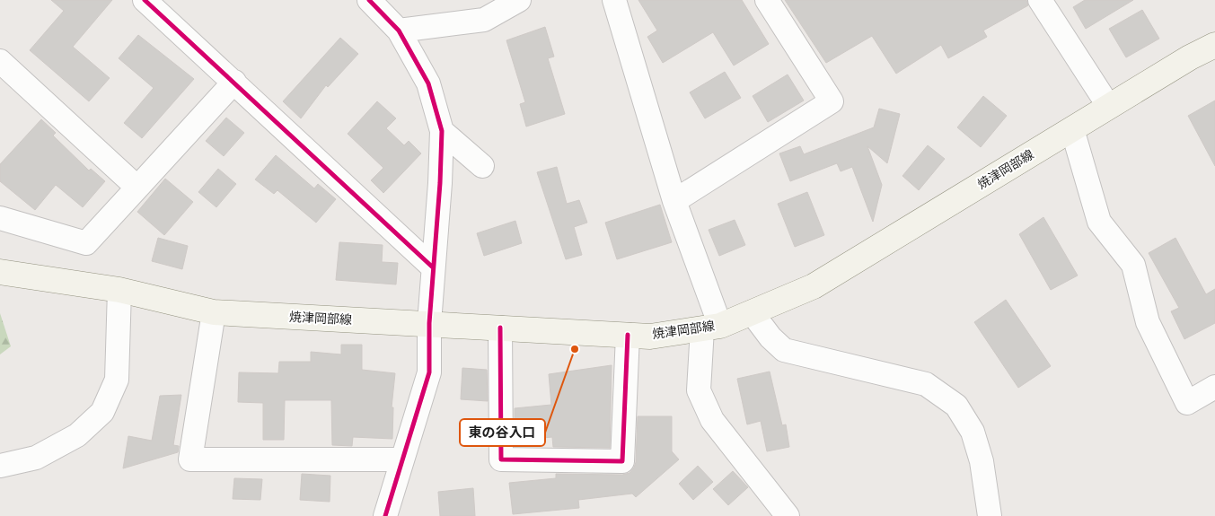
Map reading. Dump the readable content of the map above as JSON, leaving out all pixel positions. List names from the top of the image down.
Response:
{
  "streets": {
    "main road": ["焼津岡部線"]
  },
  "places": ["東の谷入口"]
}
